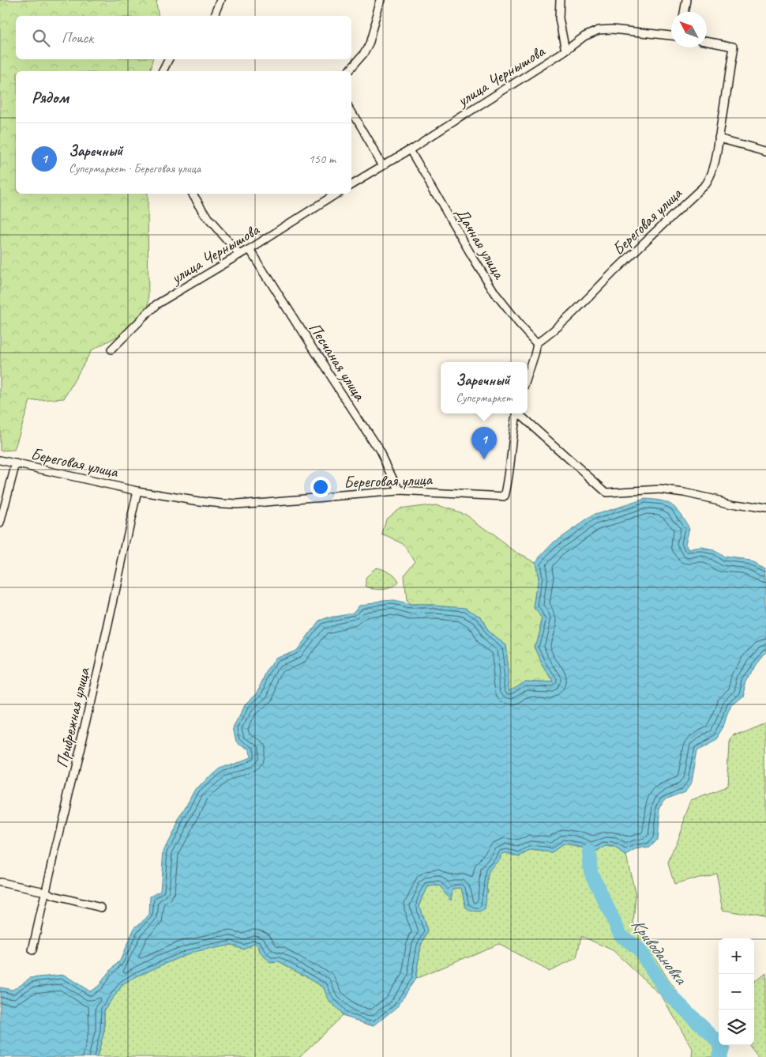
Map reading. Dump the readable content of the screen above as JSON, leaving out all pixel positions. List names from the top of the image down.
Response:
{
  "streets": {
    "street": [
      "улица Чернышова",
      "Береговая улица",
      "Дачная улица",
      "Песчаная улица",
      "Прибрежная улица"
    ]
  },
  "crossings": [
    ["улица Чернышова", "Дачная улица"],
    ["улица Чернышова", "Песчаная улица"],
    ["Береговая улица", "Дачная улица"],
    ["Береговая улица", "Песчаная улица"],
    ["Береговая улица", "Прибрежная улица"]
  ],
  "water": ["Криводановка"],
  "north": "top left",
  "page": {
    "search": "Поиск",
    "heading": "Рядом",
    "list": [
      {
        "mark": "1",
        "name": "Заречный",
        "note": "Супермаркет · Береговая улица",
        "value": "150 m"
      }
    ],
    "popup": ["Заречный", "Супермаркет"],
    "pins": "1",
    "map_buttons": ["+", "−"]
  }
}
